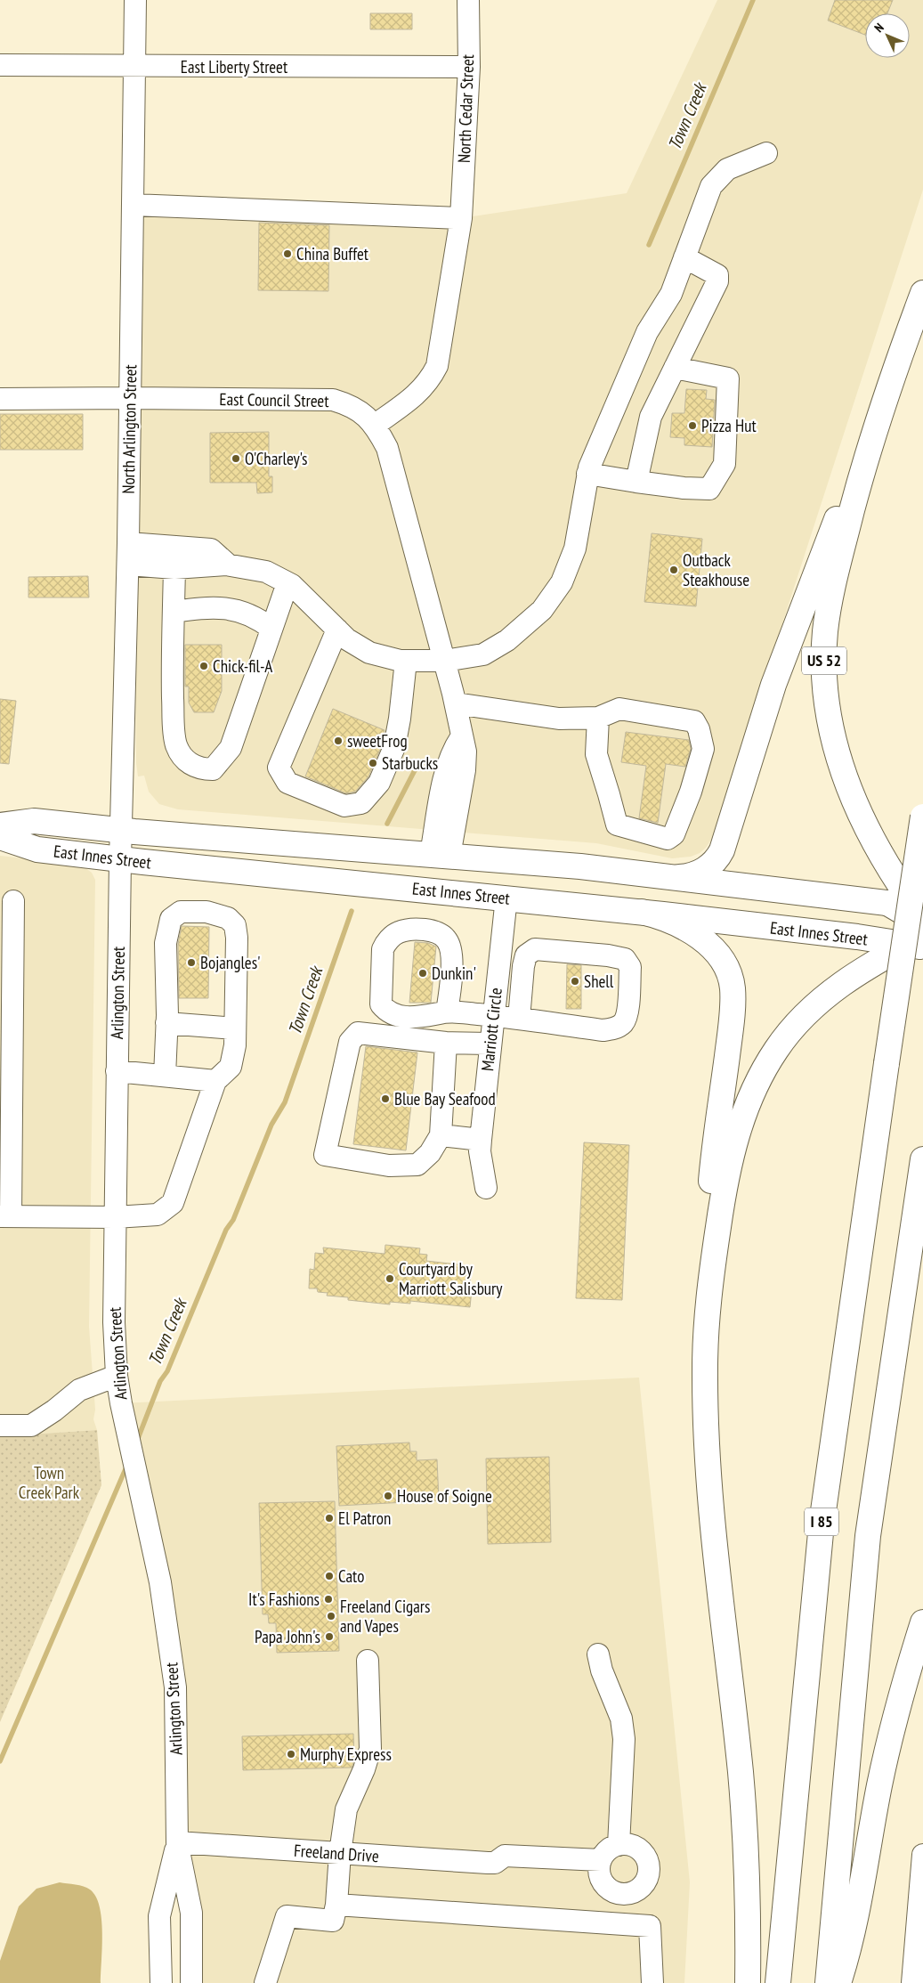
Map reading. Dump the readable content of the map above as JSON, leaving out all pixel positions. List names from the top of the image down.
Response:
{
  "streets": {
    "main road": ["US 52", "East Innes Street", "I 85"],
    "street": [
      "East Liberty Street",
      "North Cedar Street",
      "East Council Street",
      "North Arlington Street",
      "Arlington Street",
      "Marriott Circle",
      "Freeland Drive"
    ]
  },
  "crossings": [
    ["East Liberty Street", "North Cedar Street"],
    ["East Liberty Street", "North Arlington Street"],
    ["North Cedar Street", "East Council Street"],
    ["East Council Street", "North Arlington Street"],
    ["East Council Street", "East Innes Street"],
    ["North Arlington Street", "East Innes Street"],
    ["North Arlington Street", "Arlington Street"],
    ["US 52", "East Innes Street"],
    ["East Innes Street", "Arlington Street"],
    ["East Innes Street", "Marriott Circle"],
    ["Arlington Street", "Freeland Drive"]
  ],
  "water": ["Town Creek"],
  "parks": ["Town Creek Park"],
  "places": [
    "China Buffet",
    "Pizza Hut",
    "O'Charley's",
    "Outback Steakhouse",
    "Chick-fil-A",
    "sweetFrog",
    "Starbucks",
    "Bojangles'",
    "Dunkin'",
    "Shell",
    "Blue Bay Seafood",
    "Courtyard by Marriott Salisbury",
    "House of Soigne",
    "El Patron",
    "Cato",
    "It's Fashions",
    "Freeland Cigars and Vapes",
    "Papa John's",
    "Murphy Express"
  ],
  "north": "top left"
}
